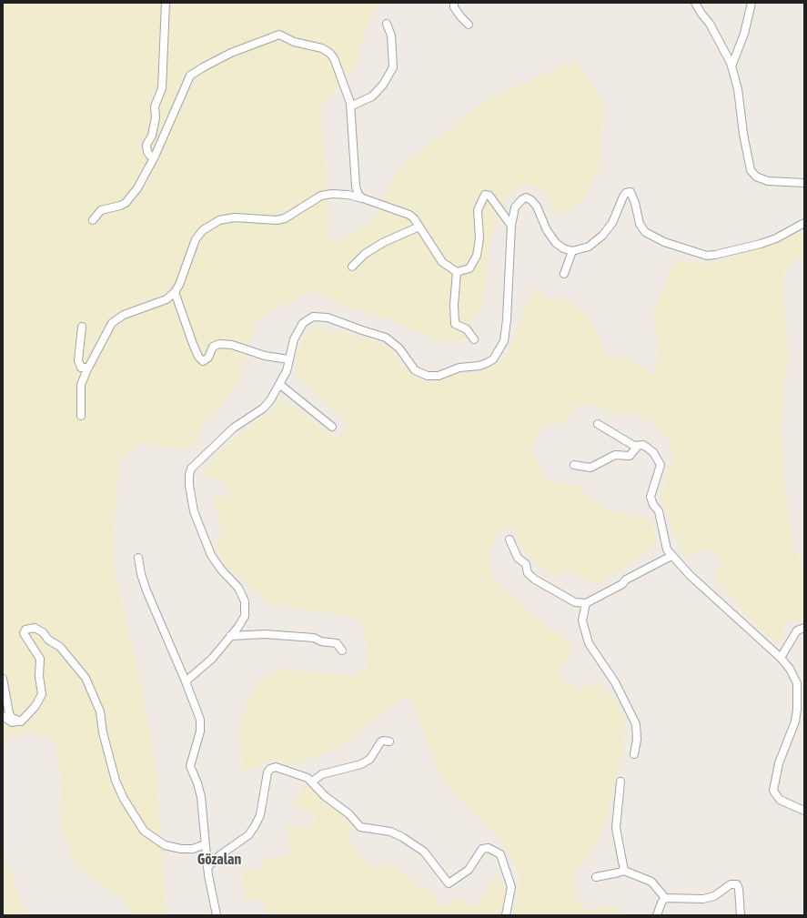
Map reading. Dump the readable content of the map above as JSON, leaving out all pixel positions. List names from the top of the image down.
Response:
{
  "districts": ["Gözalan"]
}
